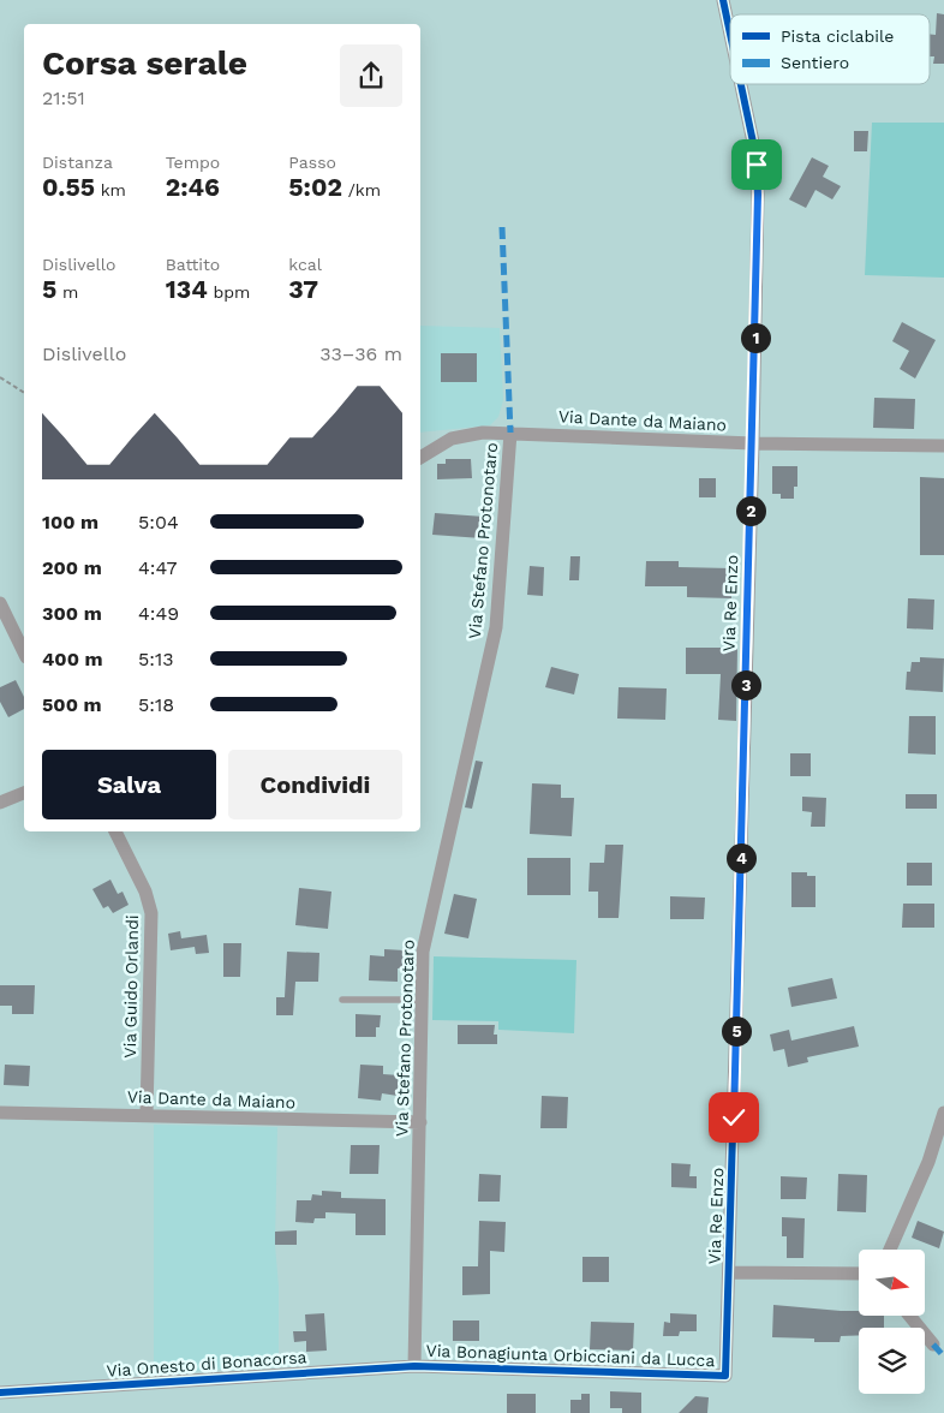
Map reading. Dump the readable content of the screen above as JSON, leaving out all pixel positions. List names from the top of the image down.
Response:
{
  "streets": {
    "street": [
      "Via Dante da Maiano",
      "Via Stefano Protonotaro",
      "Via Re Enzo",
      "Via Guido Orlandi",
      "Via Bonagiunta Orbicciani da Lucca",
      "Via Onesto di Bonacorsa"
    ]
  },
  "crossings": [
    ["Via Dante da Maiano", "Via Stefano Protonotaro"],
    ["Via Dante da Maiano", "Via Re Enzo"],
    ["Via Dante da Maiano", "Via Guido Orlandi"],
    ["Via Stefano Protonotaro", "Via Bonagiunta Orbicciani da Lucca"],
    ["Via Stefano Protonotaro", "Via Onesto di Bonacorsa"],
    ["Via Re Enzo", "Via Bonagiunta Orbicciani da Lucca"],
    ["Via Bonagiunta Orbicciani da Lucca", "Via Onesto di Bonacorsa"]
  ],
  "legend": ["Pista ciclabile", "Sentiero"],
  "north": "right",
  "page": {
    "heading": ["Corsa serale", "21:51"],
    "stats": [
      ["Distanza", "0.55 km"],
      ["Tempo", "2:46"],
      ["Passo", "5:02 /km"],
      ["Dislivello", "5 m"],
      ["Battito", "134 bpm"],
      ["kcal", "37"]
    ],
    "pins": [
      "1",
      "2",
      "3",
      "4",
      "5"
    ],
    "chart": ["Dislivello", "33–36 m"],
    "list": [
      {
        "name": "100 m",
        "note": "5:04"
      },
      {
        "name": "200 m",
        "note": "4:47"
      },
      {
        "name": "300 m",
        "note": "4:49"
      },
      {
        "name": "400 m",
        "note": "5:13"
      },
      {
        "name": "500 m",
        "note": "5:18"
      }
    ],
    "buttons": ["Salva", "Condividi"]
  }
}
